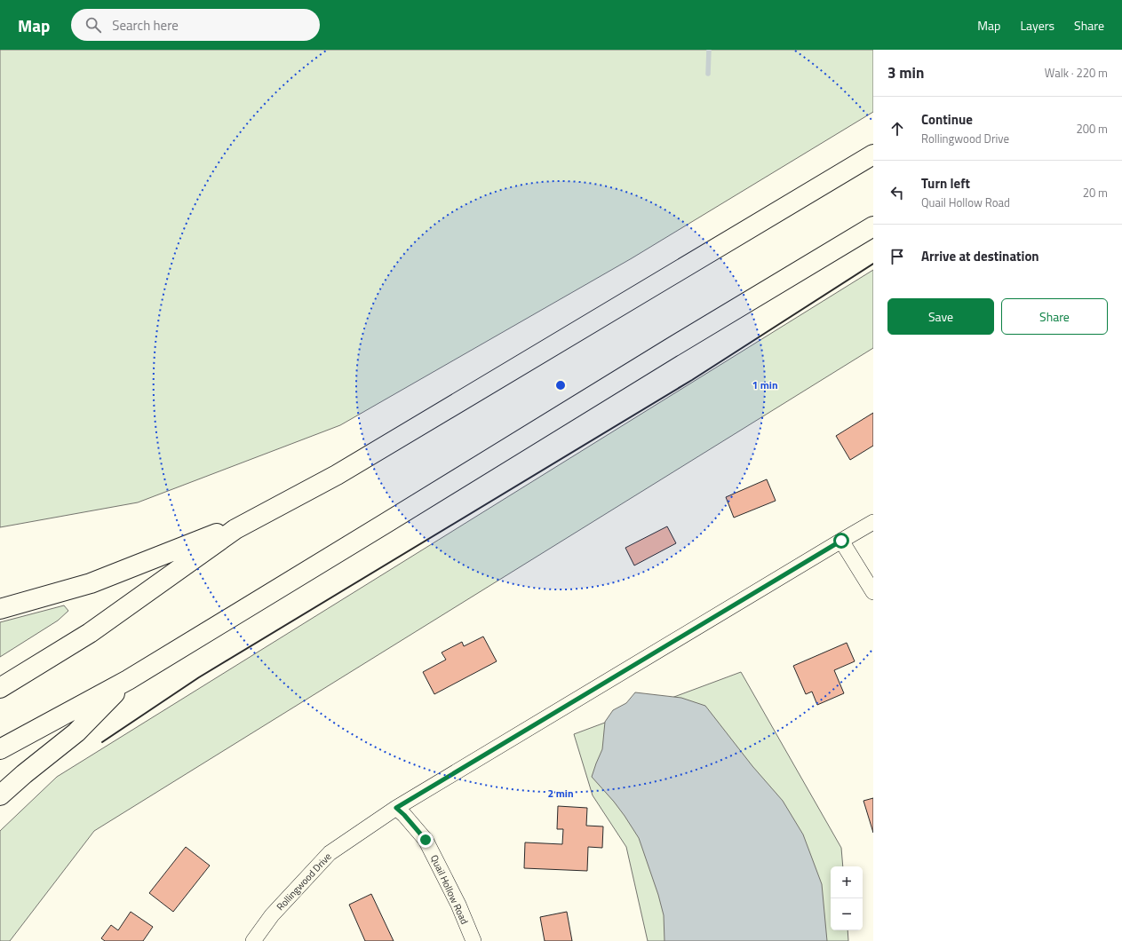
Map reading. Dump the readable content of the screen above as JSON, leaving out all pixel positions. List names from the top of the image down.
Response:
{
  "streets": {
    "street": ["Rollingwood Drive", "Quail Hollow Road"]
  },
  "crossings": [
    ["Rollingwood Drive", "Quail Hollow Road"]
  ],
  "page": {
    "header": "Map",
    "search": "Search here",
    "nav": ["Map", "Layers", "Share"],
    "heading": ["3 min", "Walk · 220 m"],
    "list": [
      ["Continue", "Rollingwood Drive", "200 m"],
      ["Turn left", "Quail Hollow Road", "20 m"],
      "Arrive at destination"
    ],
    "buttons": ["Save", "Share"],
    "map_buttons": ["+", "−"]
  },
  "rings": ["1 min", "2 min"]
}
